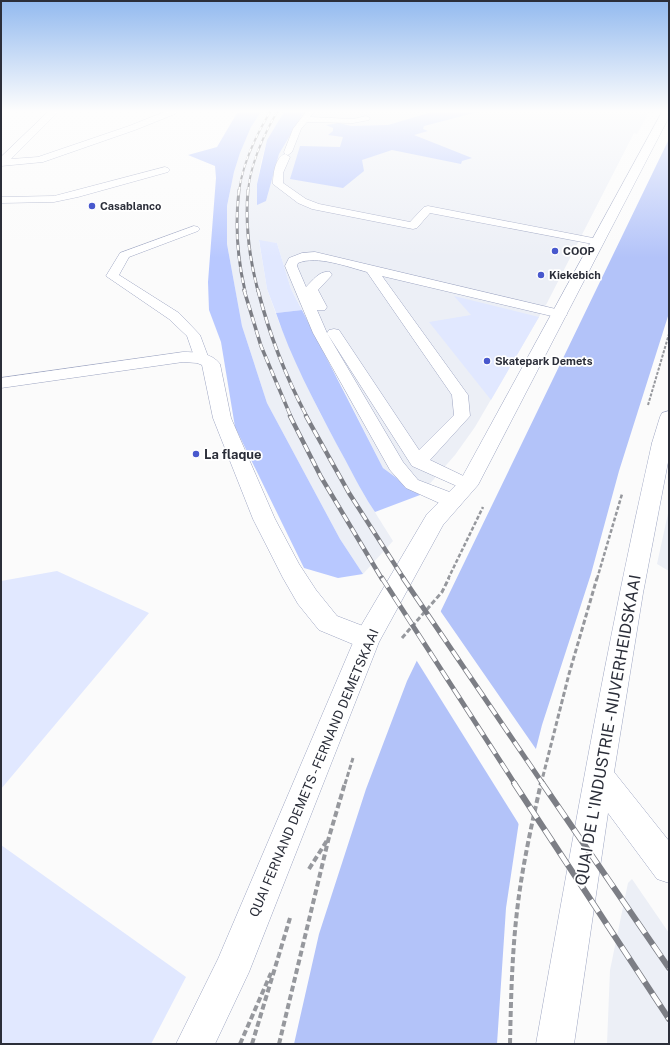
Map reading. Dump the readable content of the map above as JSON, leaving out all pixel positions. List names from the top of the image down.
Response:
{
  "streets": {
    "street": ["QUAI DE L'INDUSTRIE - NIJVERHEIDSKAAI", "QUAI FERNAND DEMETS - FERNAND DEMETSKAAI"]
  },
  "places": [
    "Casablanco",
    "COOP",
    "Kiekebich",
    "Skatepark Demets",
    "La flaque"
  ]
}
